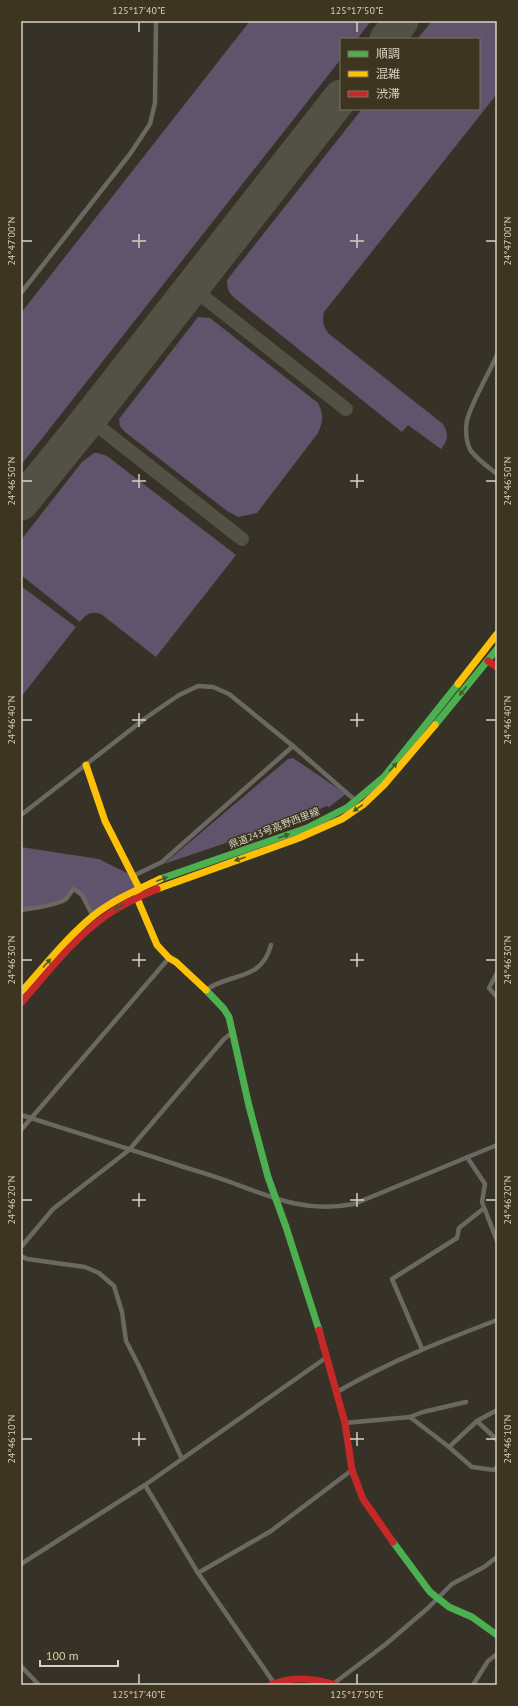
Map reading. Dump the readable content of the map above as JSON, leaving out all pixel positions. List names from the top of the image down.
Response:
{
  "streets": {
    "main road": ["県道243号高野西里線"]
  },
  "legend": ["順調", "混雑", "渋滞"],
  "scale_bar": "100 m",
  "coordinates": [
    "125°17'40\"E",
    "125°17'50\"E",
    "24°47'00\"N",
    "24°46'50\"N",
    "24°46'40\"N",
    "24°46'30\"N",
    "24°46'20\"N",
    "24°46'10\"N"
  ]
}
